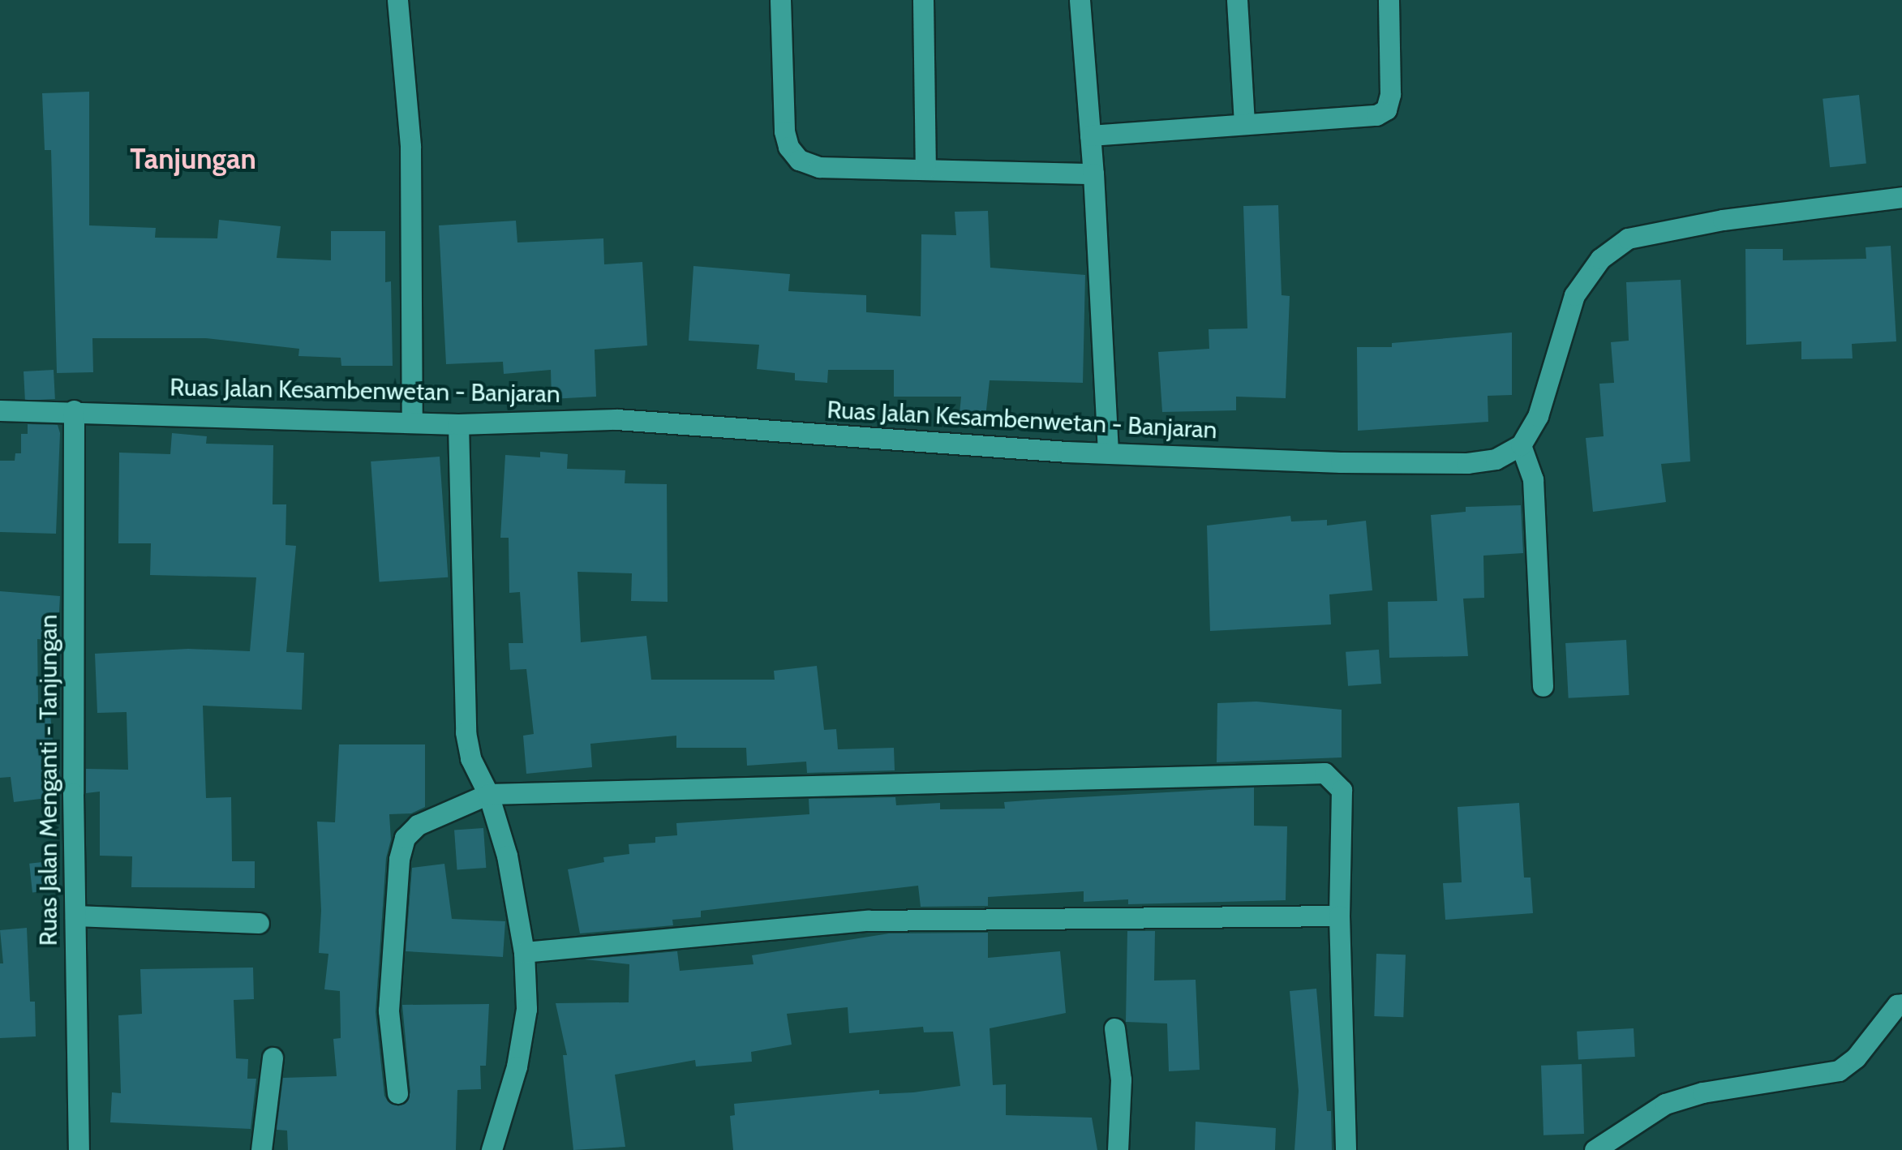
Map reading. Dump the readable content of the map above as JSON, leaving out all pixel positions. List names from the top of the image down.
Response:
{
  "streets": {
    "street": ["Ruas Jalan Kesambenwetan - Banjaran", "Ruas Jalan Menganti - Tanjungan"]
  },
  "crossings": [
    ["Ruas Jalan Kesambenwetan - Banjaran", "Ruas Jalan Menganti - Tanjungan"]
  ],
  "districts": ["Tanjungan"]
}
